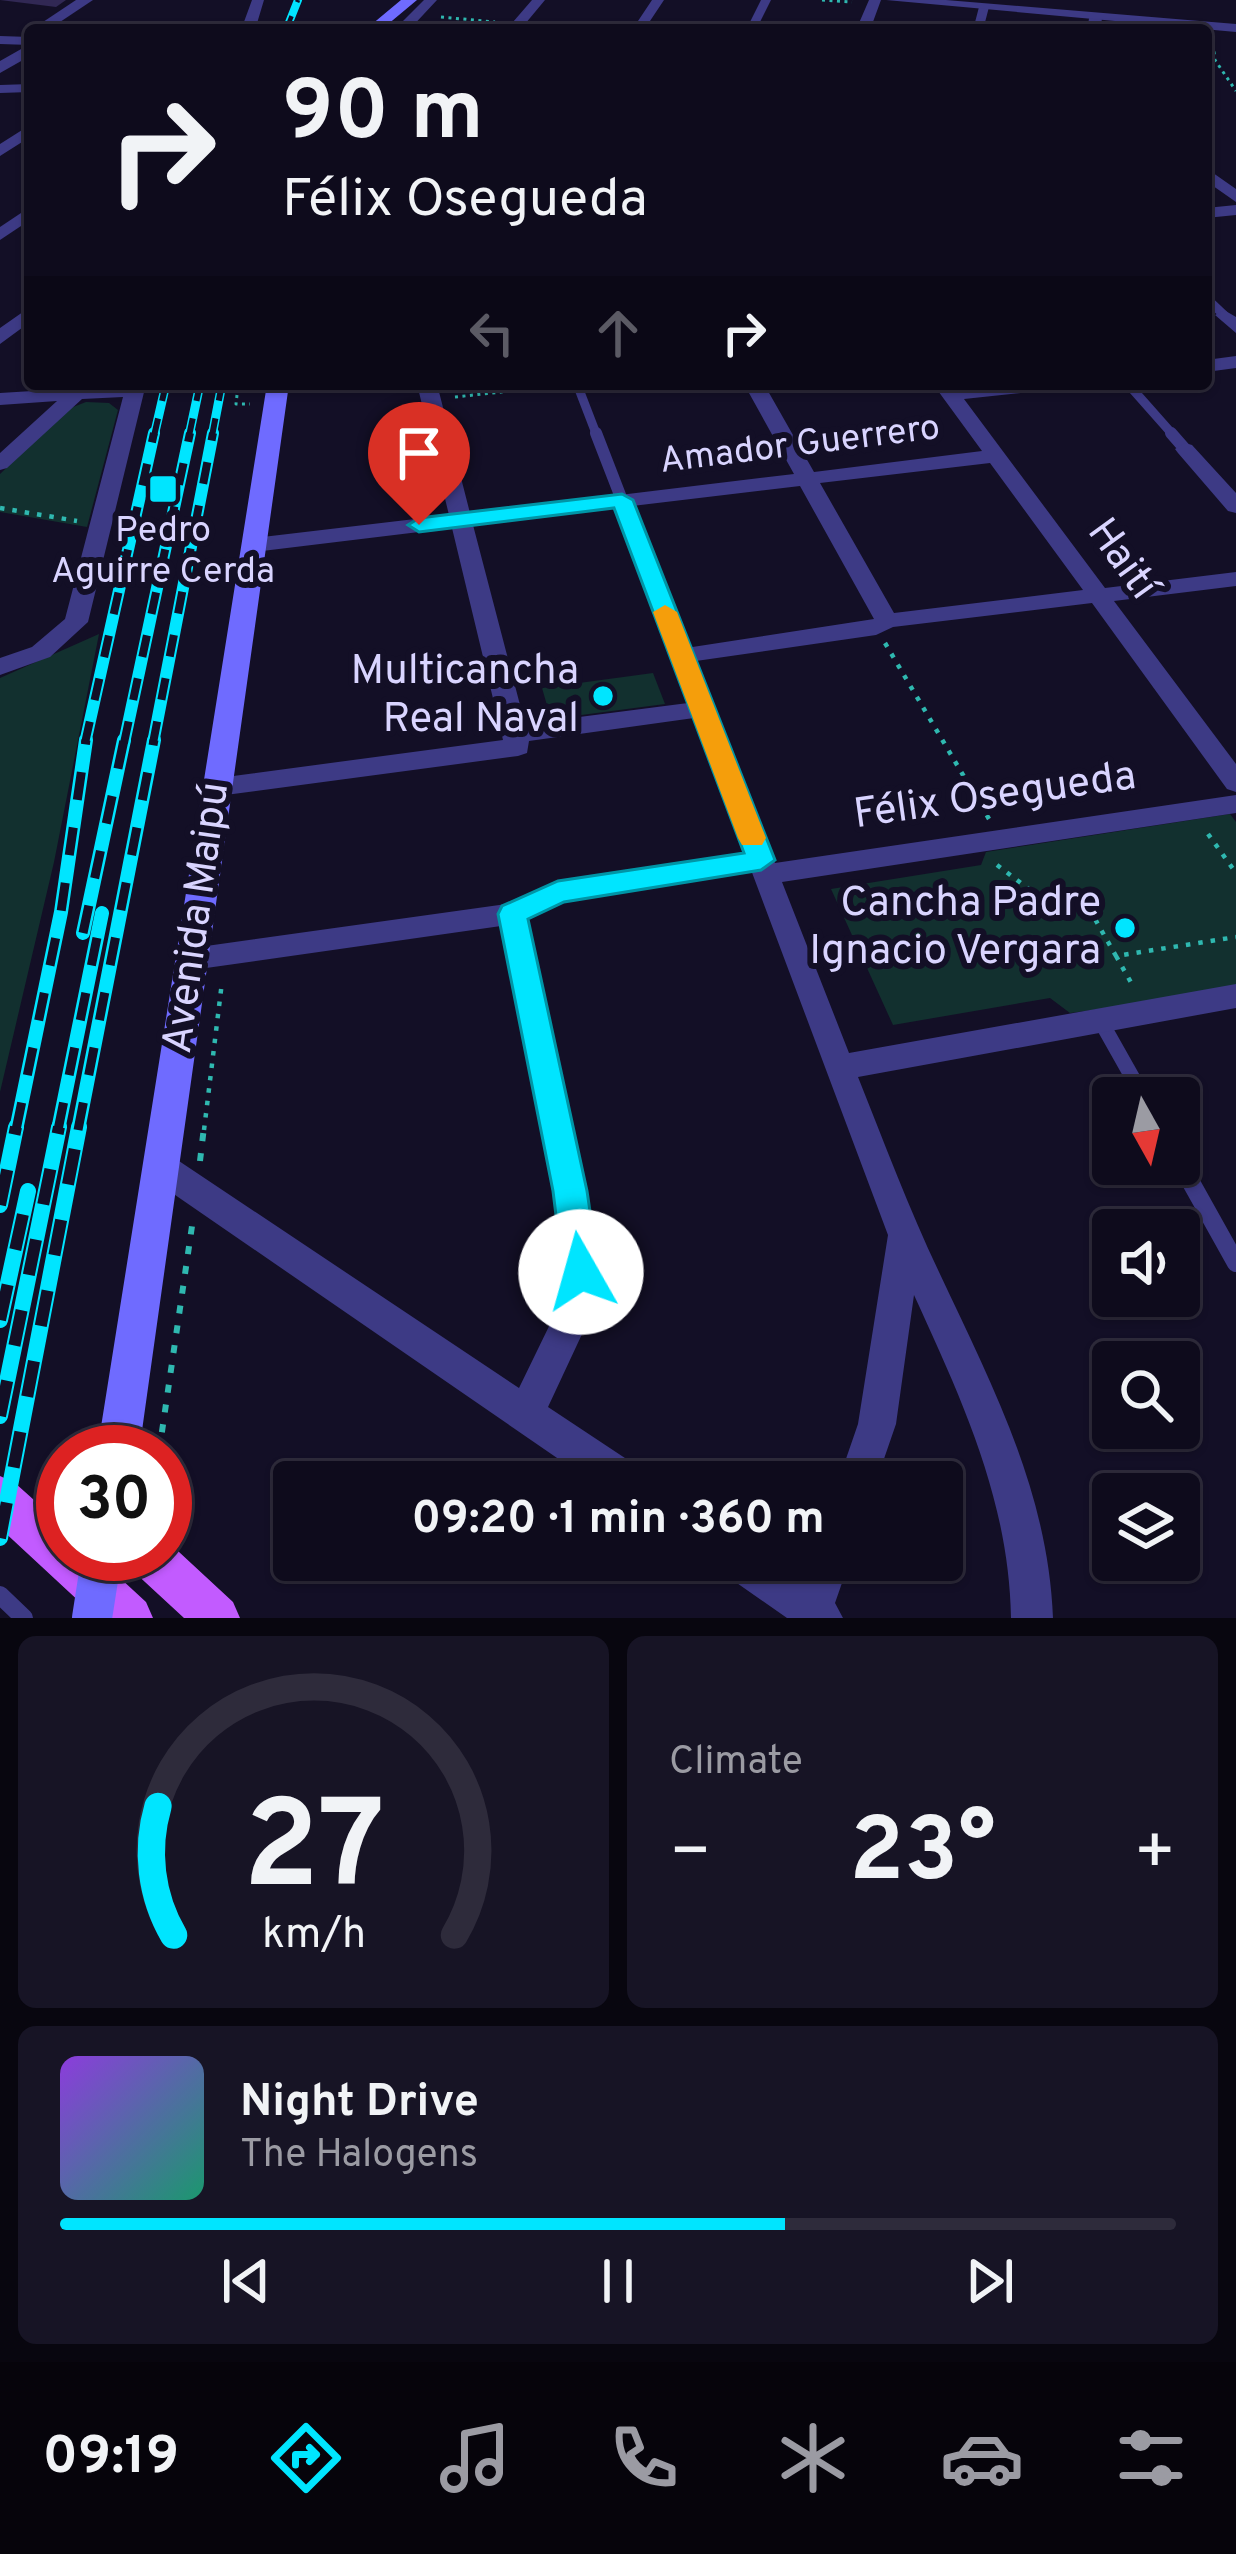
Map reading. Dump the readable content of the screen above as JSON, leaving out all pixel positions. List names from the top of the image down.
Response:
{
  "streets": {
    "main road": ["Avenida Maipú"],
    "street": ["Amador Guerrero", "Haití", "Félix Osegueda"]
  },
  "crossings": [
    ["Amador Guerrero", "Haití"],
    ["Amador Guerrero", "Avenida Maipú"],
    ["Félix Osegueda", "Avenida Maipú"]
  ],
  "places": {
    "transit": ["Pedro Aguirre Cerda"],
    "other": ["Multicancha Real Naval", "Cancha Padre Ignacio Vergara"]
  },
  "north": "bottom",
  "page": {
    "turn": ["90 m", "Félix Osegueda"],
    "limit": "30",
    "trip": "09:20 · 1 min · 360 m",
    "tile": "Climate",
    "heat": ["−", "23°", "+"],
    "song": ["Night Drive", "The Halogens"],
    "tabs": "09:19",
    "gauge": ["27", "km/h"]
  }
}
